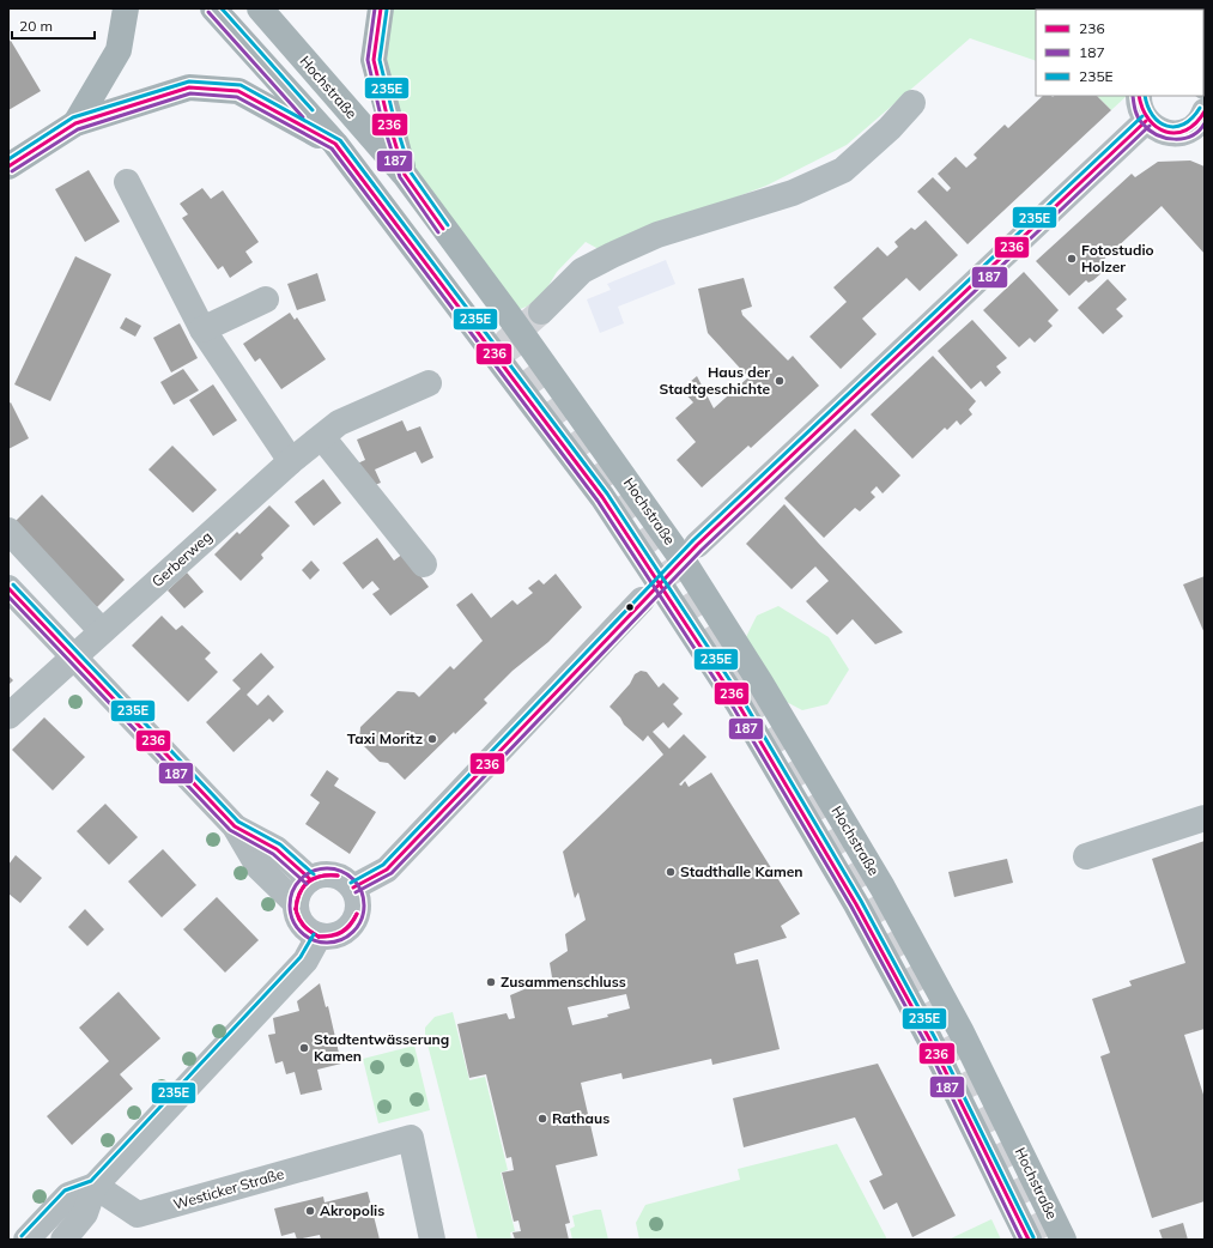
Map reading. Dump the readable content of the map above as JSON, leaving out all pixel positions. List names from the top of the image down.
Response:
{
  "streets": {
    "main road": ["Hochstraße"],
    "street": ["Gerberweg", "Westicker Straße"]
  },
  "places": [
    "Fotostudio Holzer",
    "Haus der Stadtgeschichte",
    "Taxi Moritz",
    "Stadthalle Kamen",
    "Zusammenschluss",
    "Stadtentwässerung Kamen",
    "Rathaus",
    "Akropolis"
  ],
  "lines": ["transit line 236", "transit line 187", "transit line 235E"],
  "legend": ["236", "187", "235E"],
  "scale_bar": "20 m"
}
